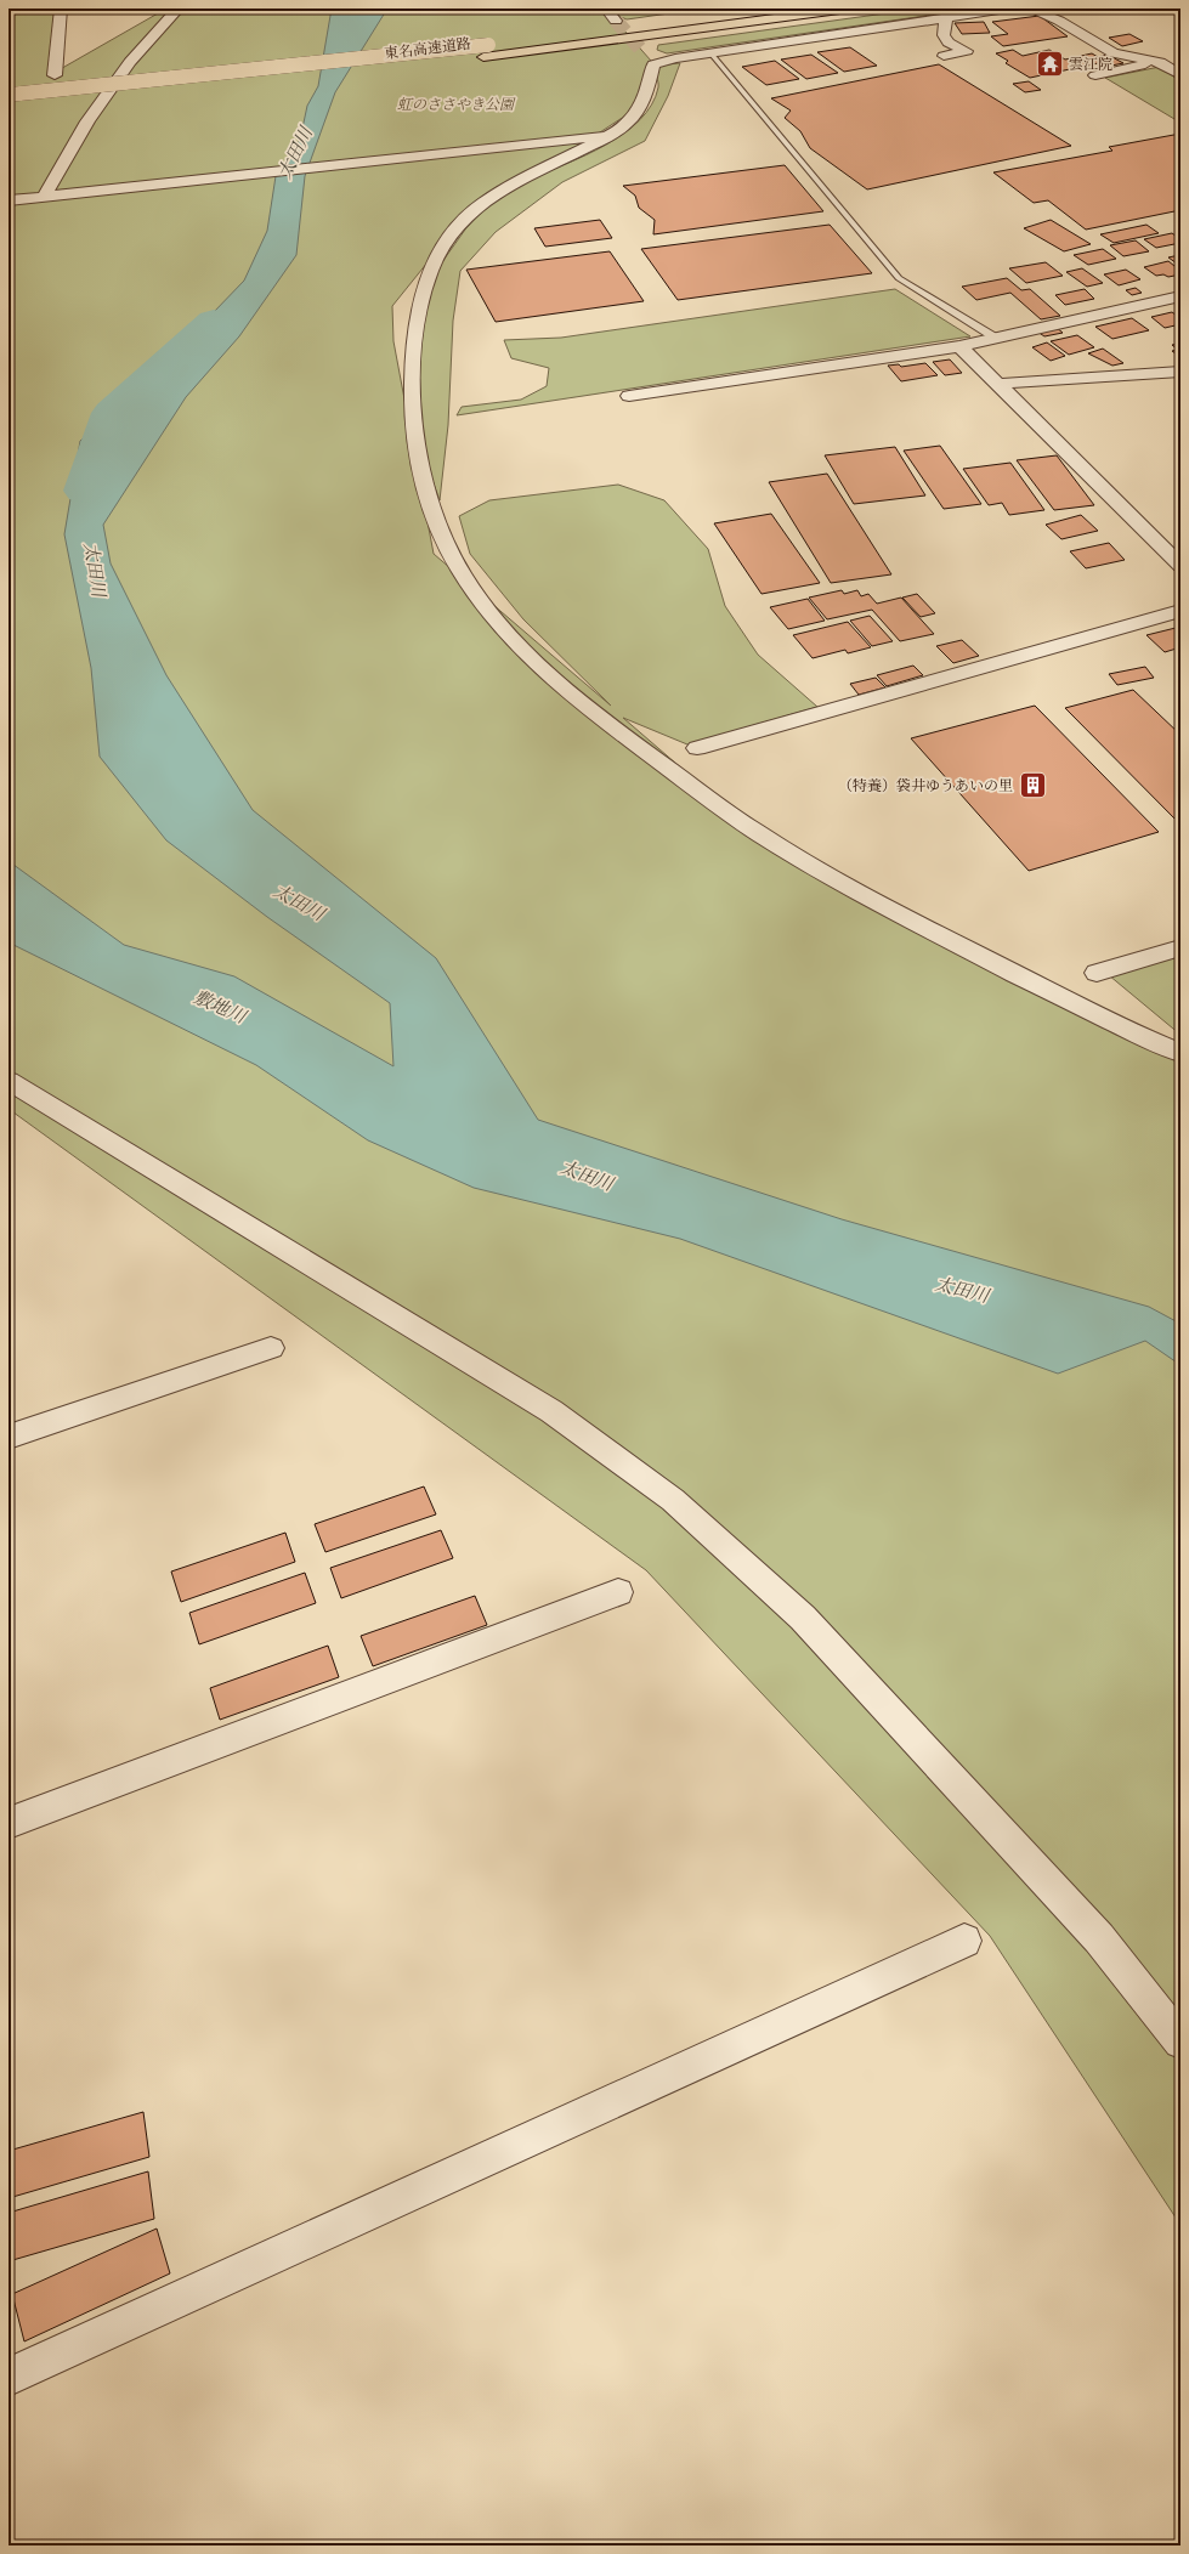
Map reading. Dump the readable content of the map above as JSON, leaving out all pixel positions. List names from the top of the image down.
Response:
{
  "streets": {
    "highway": ["東名高速道路"]
  },
  "water": ["太田川", "敷地川"],
  "parks": ["虹のささやき公園"],
  "places": {
    "temple": ["雲江院"],
    "building": ["（特養）袋井ゆうあいの里"]
  }
}
